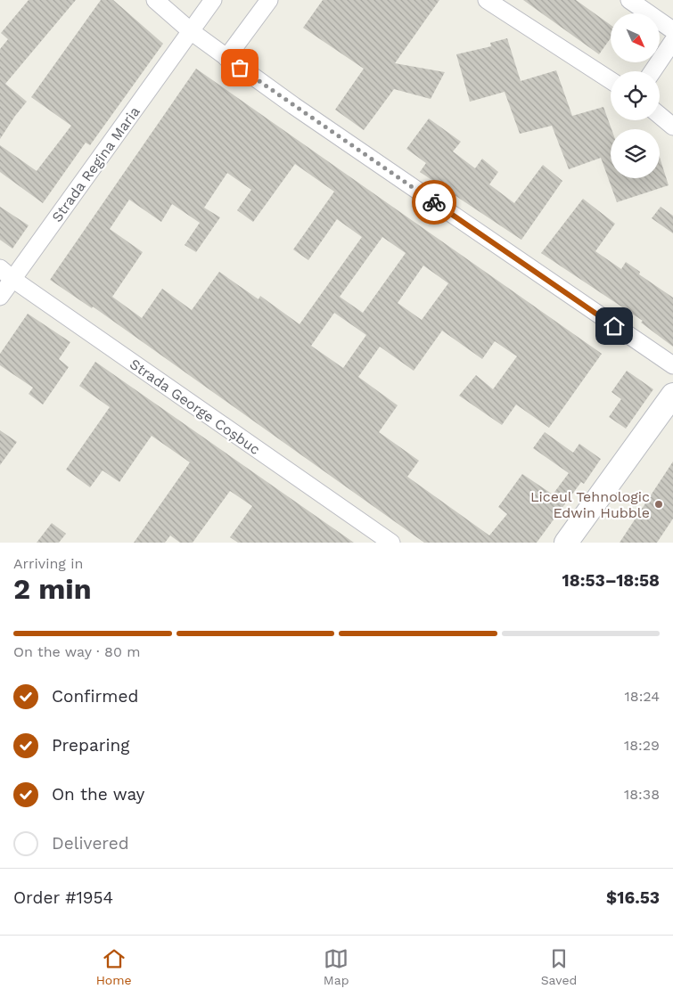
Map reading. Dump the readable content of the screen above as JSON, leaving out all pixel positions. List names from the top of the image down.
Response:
{
  "streets": {
    "street": ["Strada Regina Maria", "Strada George Coșbuc"]
  },
  "crossings": [
    ["Strada Regina Maria", "Strada George Coșbuc"]
  ],
  "places": ["Liceul Tehnologic Edwin Hubble"],
  "north": "bottom right",
  "page": {
    "heading": ["2 min", "Arriving in", "18:53–18:58"],
    "panel": ["Order #1954", "$16.53"],
    "bar": "On the way · 80 m",
    "list": [
      ["Confirmed", "18:24"],
      ["Preparing", "18:29"],
      ["On the way", "18:38"],
      "Delivered"
    ],
    "tabs": ["Home", "Map", "Saved"]
  }
}
